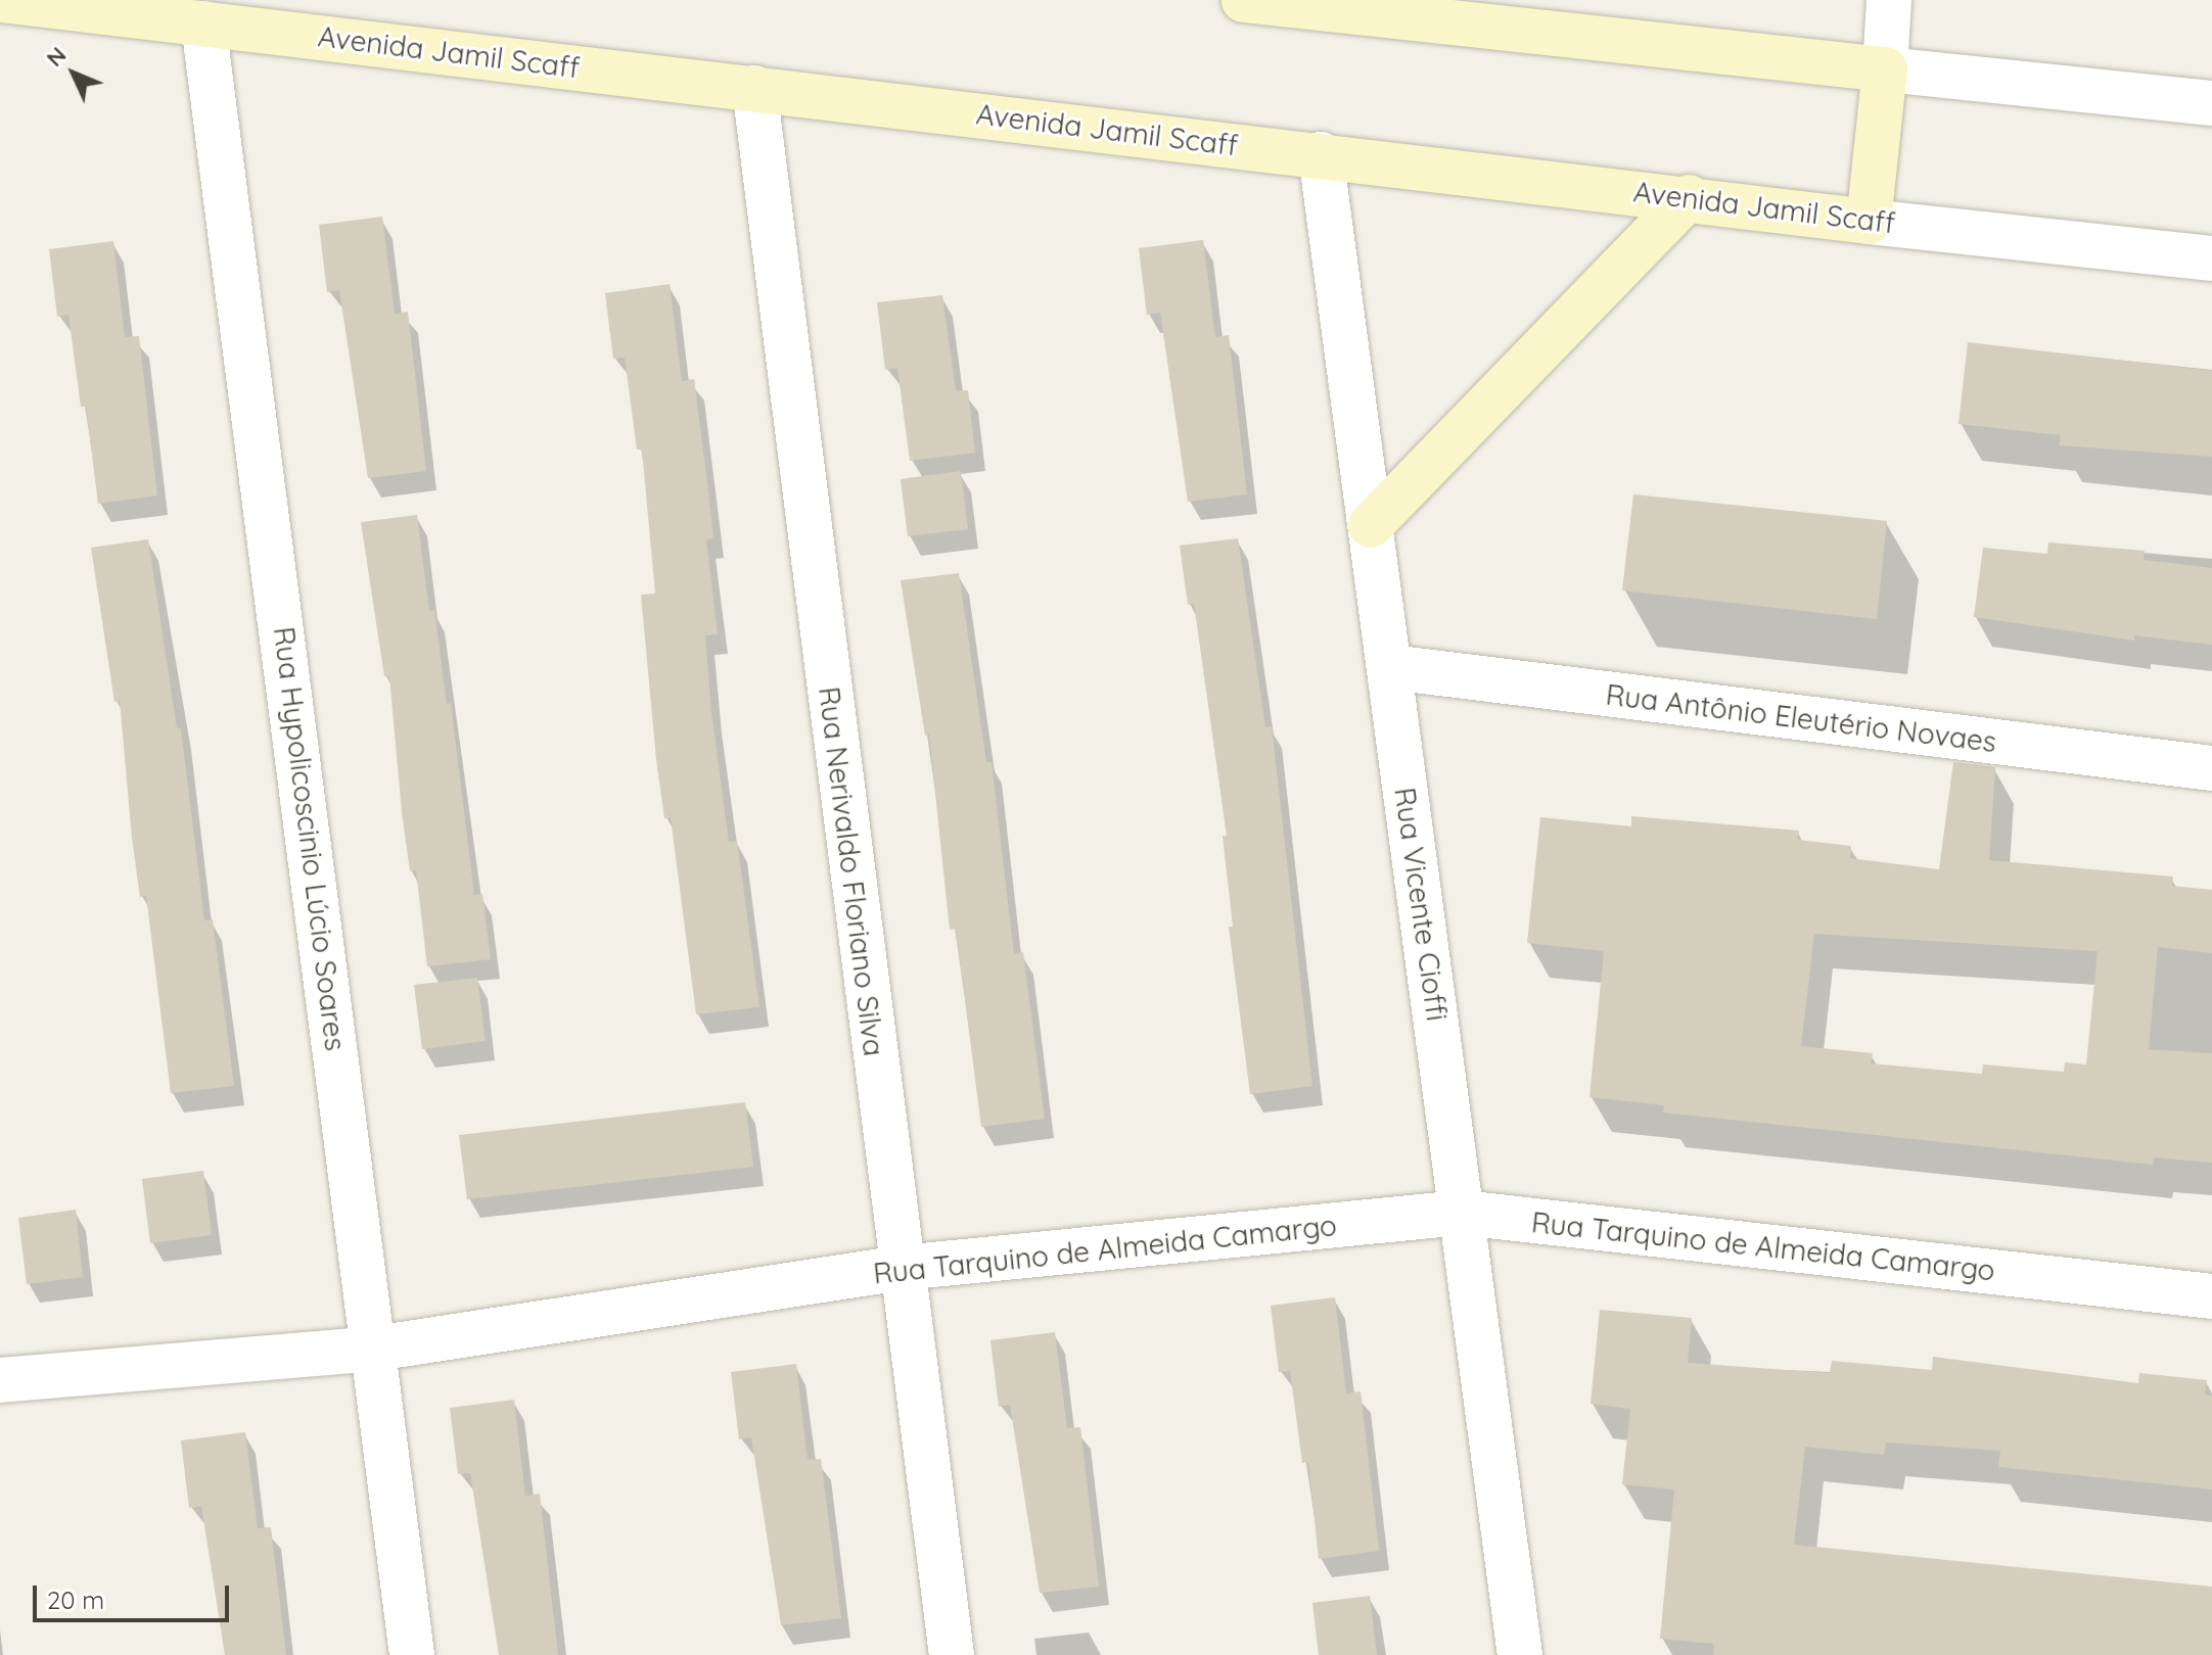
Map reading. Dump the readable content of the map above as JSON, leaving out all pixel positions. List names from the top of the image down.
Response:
{
  "streets": {
    "street": [
      "Avenida Jamil Scaff",
      "Rua Antônio Eleutério Novaes",
      "Rua Hypolicoscinio Lúcio Soares",
      "Rua Nerivaldo Floriano Silva",
      "Rua Vicente Cioffi",
      "Rua Tarquino de Almeida Camargo"
    ]
  },
  "crossings": [
    ["Avenida Jamil Scaff", "Rua Hypolicoscinio Lúcio Soares"],
    ["Avenida Jamil Scaff", "Rua Nerivaldo Floriano Silva"],
    ["Avenida Jamil Scaff", "Rua Vicente Cioffi"],
    ["Rua Antônio Eleutério Novaes", "Rua Vicente Cioffi"],
    ["Rua Hypolicoscinio Lúcio Soares", "Rua Tarquino de Almeida Camargo"],
    ["Rua Nerivaldo Floriano Silva", "Rua Tarquino de Almeida Camargo"],
    ["Rua Vicente Cioffi", "Rua Tarquino de Almeida Camargo"]
  ],
  "scale_bar": "20 m",
  "north": "top left"
}
